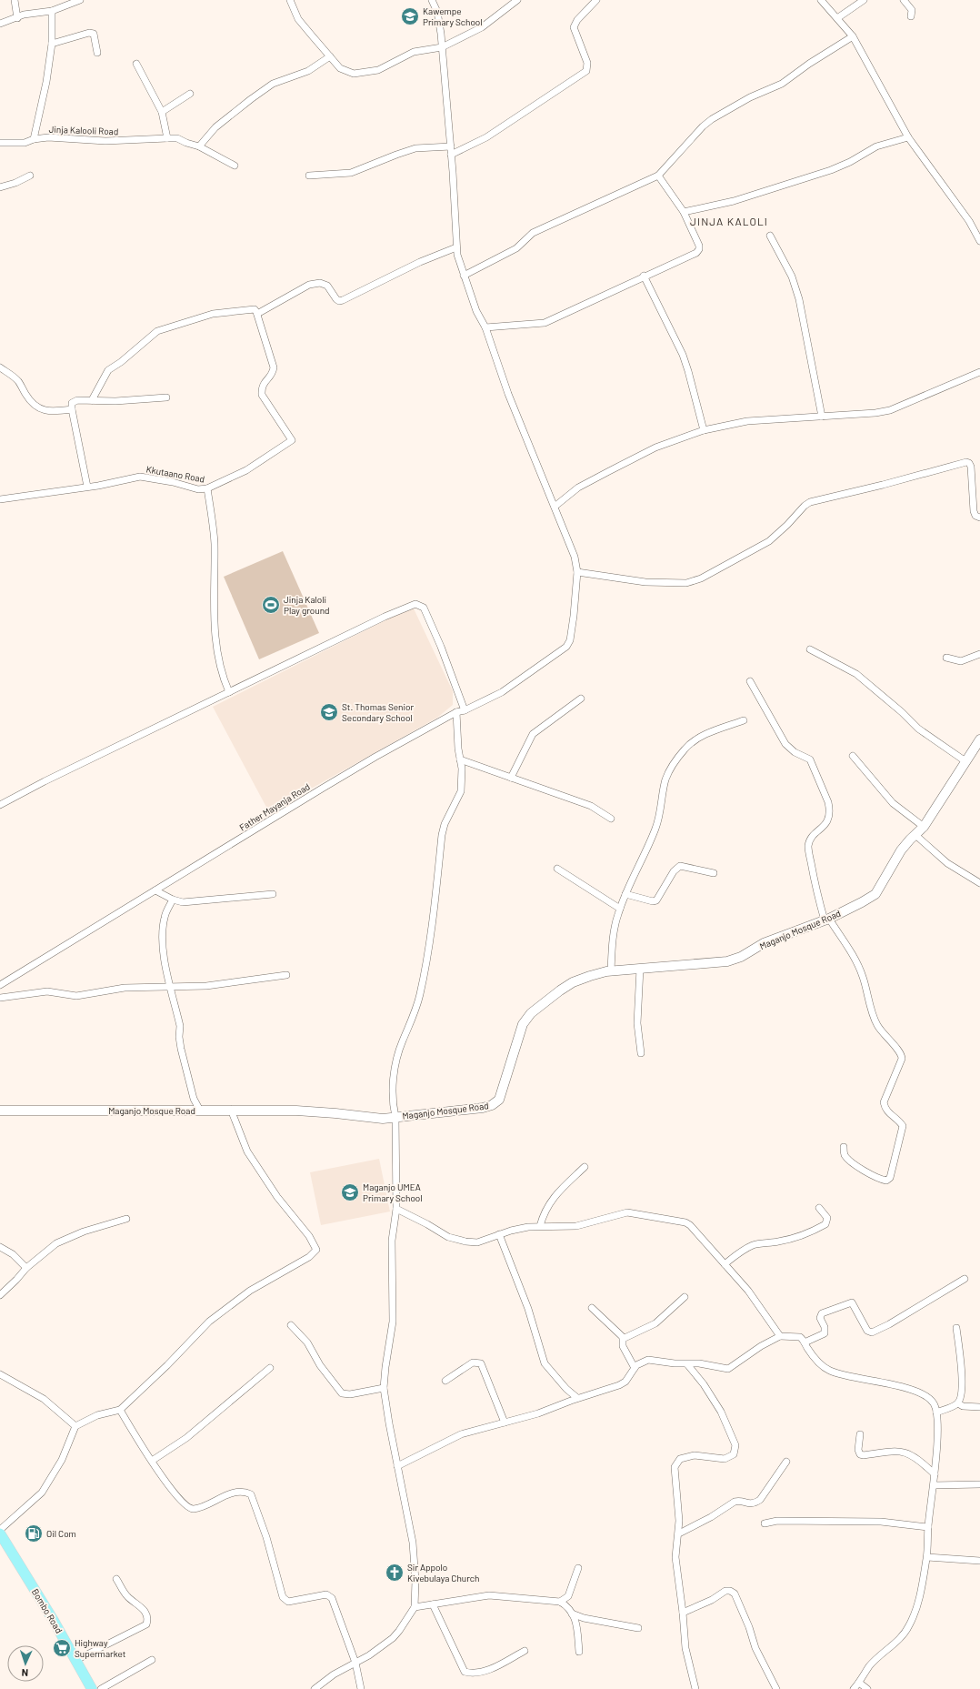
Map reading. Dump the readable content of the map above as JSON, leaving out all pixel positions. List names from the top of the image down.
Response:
{
  "streets": {
    "main road": ["Bombo Road"],
    "street": [
      "Jinja Kalooli Road",
      "Kkutaano Road",
      "Father Mayanja Road",
      "Maganjo Mosque Road"
    ]
  },
  "districts": ["JINJA KALOLI"],
  "places": {
    "school or university": ["Kawempe Primary School", "St. Thomas Senior Secondary School", "Maganjo UMEA Primary School"],
    "sports": ["Jinja Kaloli Play ground"],
    "fuel station": ["Oil Com"],
    "church": ["Sir Appolo Kivebulaya Church"],
    "supermarket": ["Highway Supermarket"]
  },
  "north": "bottom"
}
